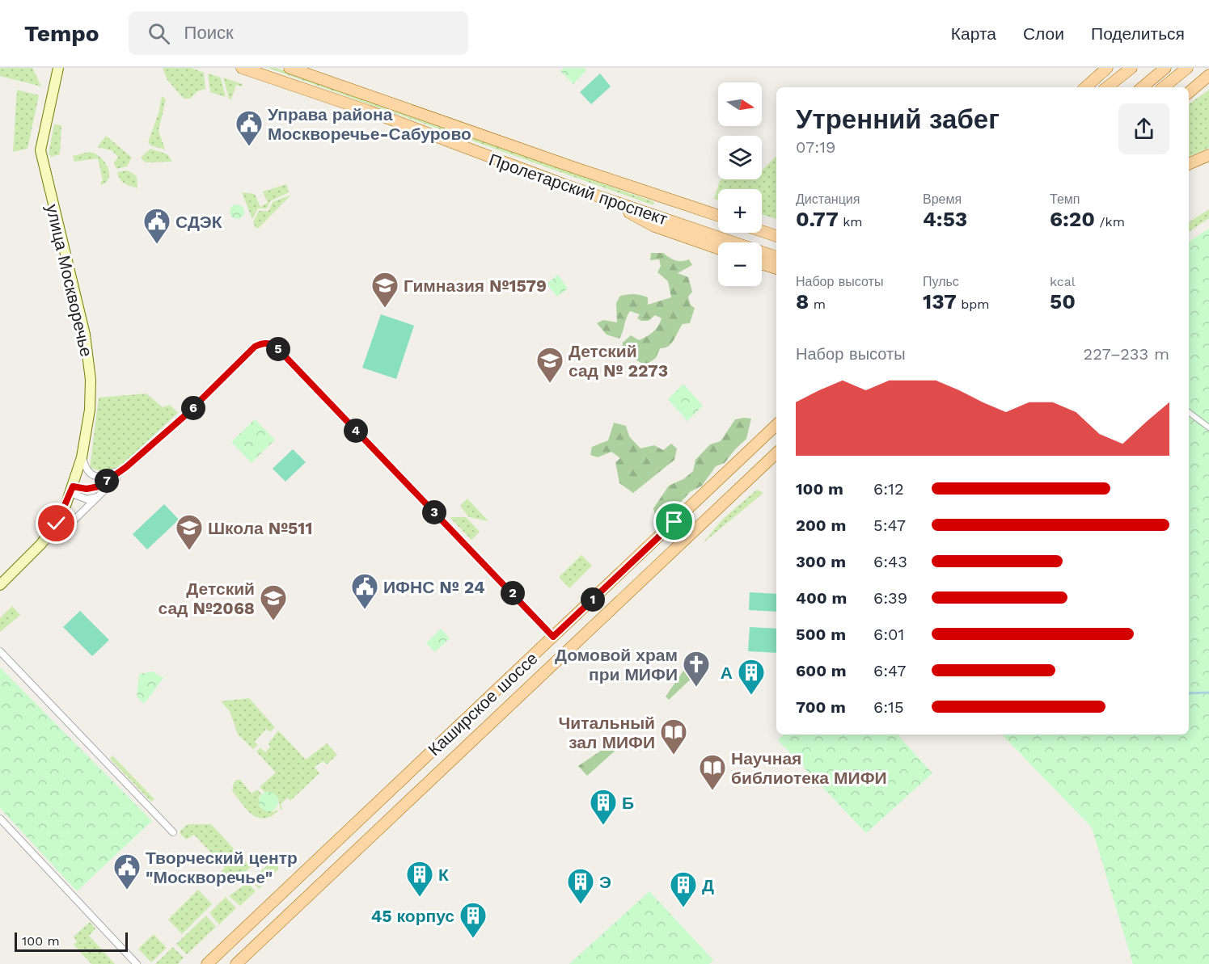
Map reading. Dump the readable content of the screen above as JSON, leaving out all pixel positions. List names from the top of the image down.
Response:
{
  "streets": {
    "main road": ["Пролетарский проспект", "улица Москворечье", "Каширское шоссе"]
  },
  "places": {
    "public building": [
      "Управа района Москворечье-Сабурово",
      "СДЭК",
      "ИФНС № 24",
      "Творческий центр \"Москворечье\""
    ],
    "school or university": [
      "Гимназия №1579",
      "Детский сад № 2273",
      "Школа №511",
      "Детский сад №2068"
    ],
    "church": ["Домовой храм при МИФИ"],
    "building": [
      "А",
      "Б",
      "К",
      "Э",
      "Д",
      "45 корпус"
    ],
    "library": ["Читальный зал МИФИ", "Научная библиотека МИФИ"]
  },
  "scale_bar": "100 m",
  "north": "right",
  "page": {
    "header": "Tempo",
    "search": "Поиск",
    "nav": ["Карта", "Слои", "Поделиться"],
    "map_buttons": ["+", "−"],
    "heading": ["Утренний забег", "07:19"],
    "stats": [
      ["Дистанция", "0.77 km"],
      ["Время", "4:53"],
      ["Темп", "6:20 /km"],
      ["Набор высоты", "8 m"],
      ["Пульс", "137 bpm"],
      ["kcal", "50"]
    ],
    "chart": ["Набор высоты", "227–233 m"],
    "pins": [
      "5",
      "6",
      "4",
      "7",
      "3",
      "2",
      "1"
    ],
    "list": [
      {
        "name": "100 m",
        "note": "6:12"
      },
      {
        "name": "200 m",
        "note": "5:47"
      },
      {
        "name": "300 m",
        "note": "6:43"
      },
      {
        "name": "400 m",
        "note": "6:39"
      },
      {
        "name": "500 m",
        "note": "6:01"
      },
      {
        "name": "600 m",
        "note": "6:47"
      },
      {
        "name": "700 m",
        "note": "6:15"
      }
    ],
    "scale": "100 m"
  }
}
